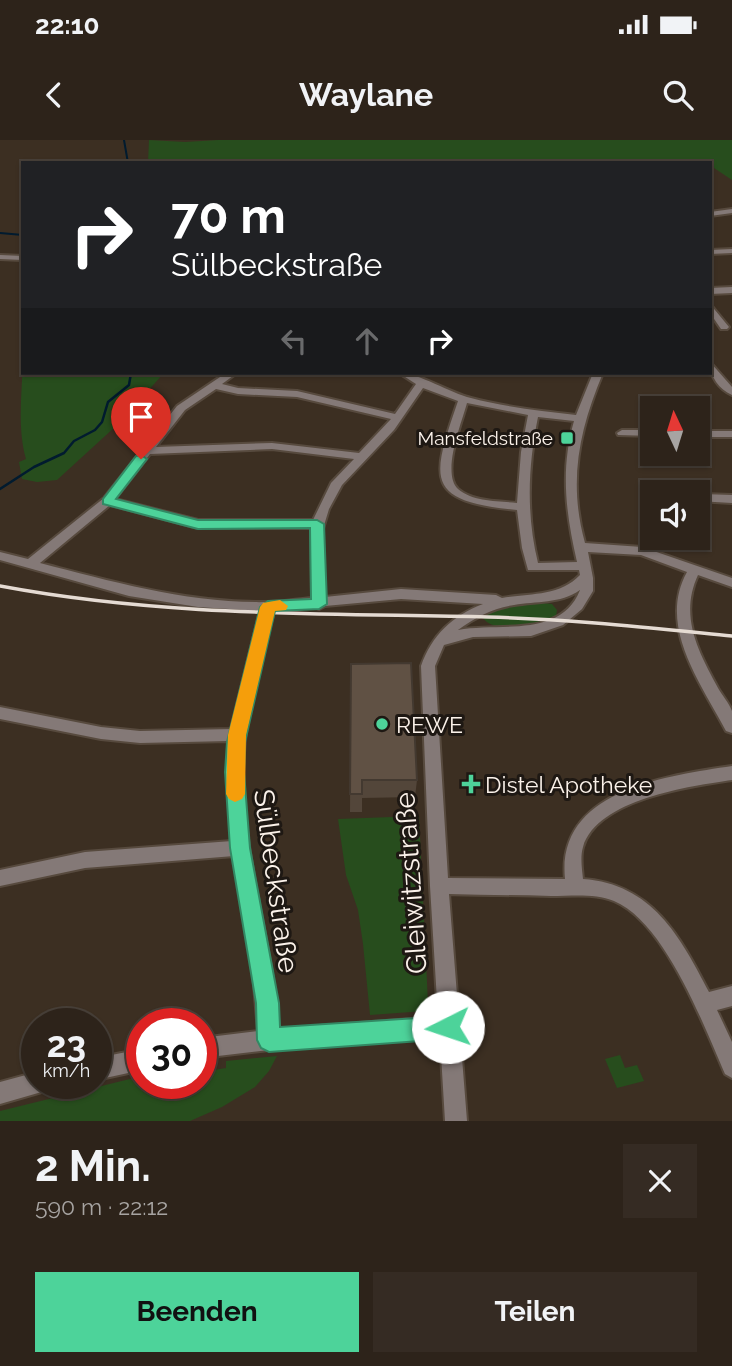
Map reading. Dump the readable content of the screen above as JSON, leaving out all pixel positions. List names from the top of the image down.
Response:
{
  "streets": {
    "street": ["Sülbeckstraße", "Gleiwitzstraße"]
  },
  "places": {
    "transit": ["Mansfeldstraße"],
    "other": ["REWE"],
    "health": ["Distel Apotheke"]
  },
  "north": "top",
  "page": {
    "status": "22:10",
    "header": "Waylane",
    "turn": ["70 m", "Sülbeckstraße"],
    "speed": "23 km/h",
    "limit": "30",
    "heading": ["2 Min.", "590 m · 22:12"],
    "buttons": ["Beenden", "Teilen"]
  }
}
